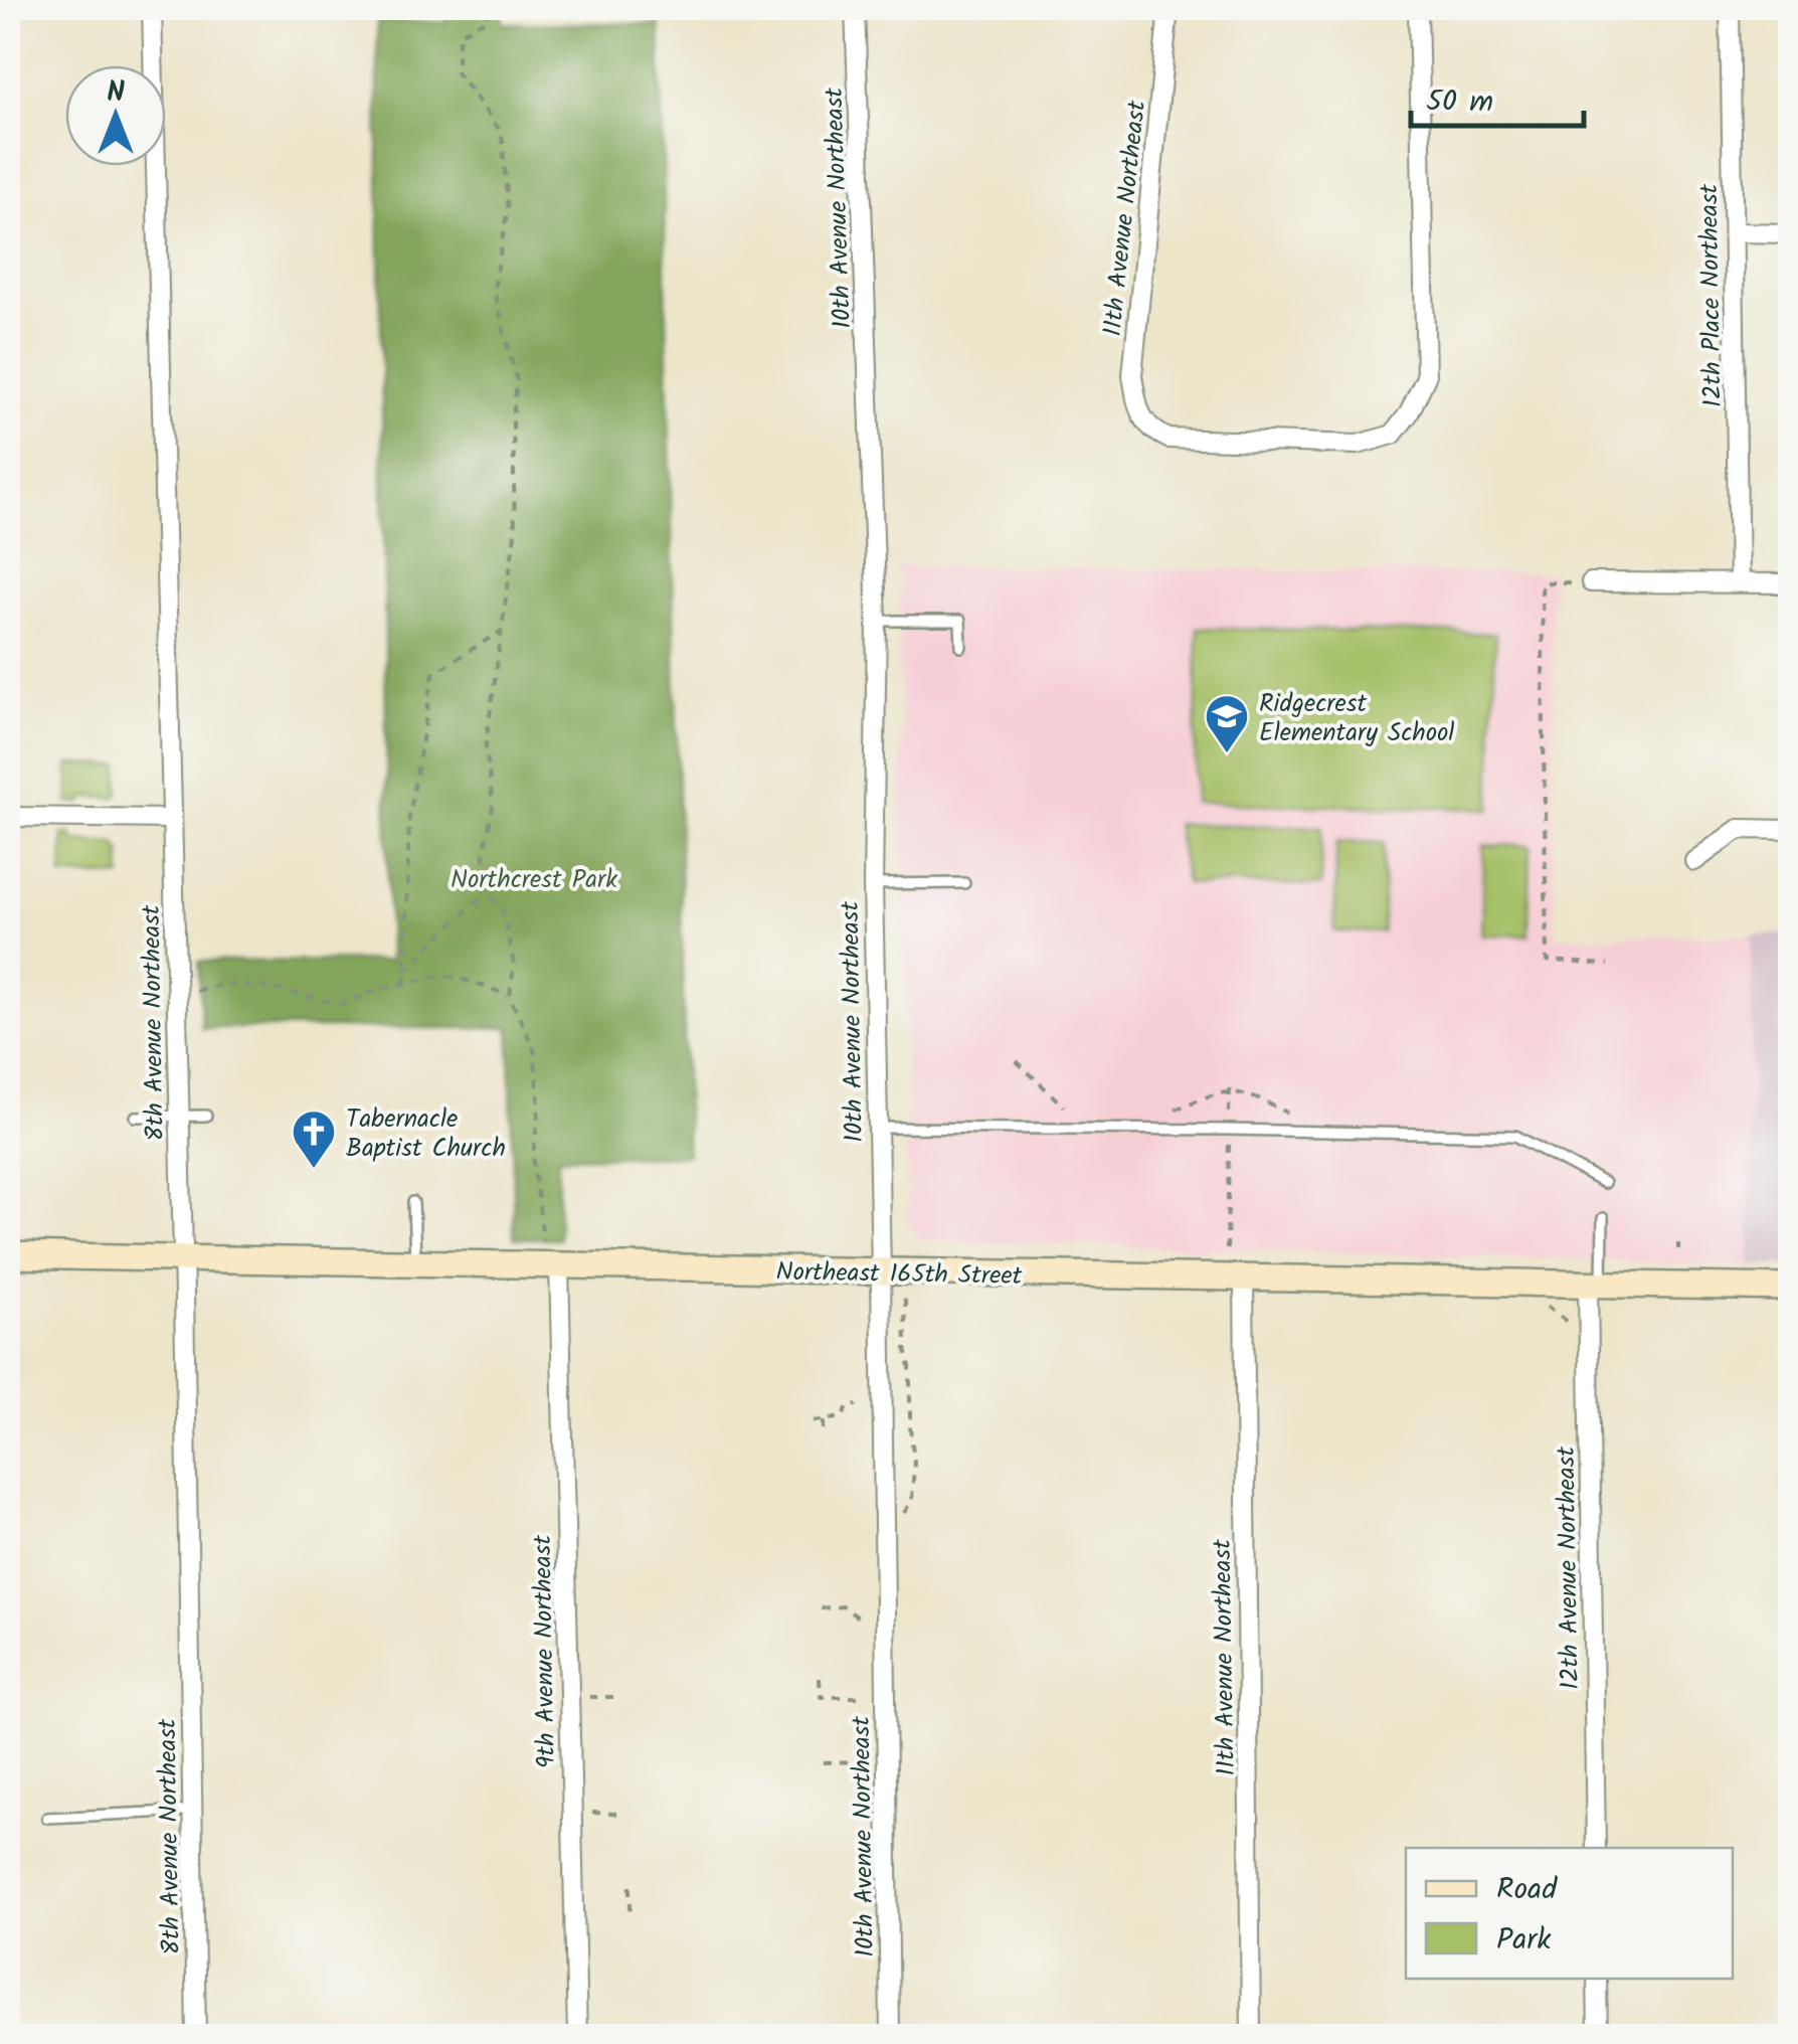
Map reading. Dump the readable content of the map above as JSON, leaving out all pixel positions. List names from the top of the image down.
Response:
{
  "streets": {
    "street": [
      "10th Avenue Northeast",
      "11th Avenue Northeast",
      "12th Place Northeast",
      "8th Avenue Northeast",
      "Northeast 165th Street",
      "12th Avenue Northeast",
      "9th Avenue Northeast"
    ]
  },
  "crossings": [
    ["10th Avenue Northeast", "Northeast 165th Street"],
    ["11th Avenue Northeast", "Northeast 165th Street"],
    ["8th Avenue Northeast", "Northeast 165th Street"],
    ["Northeast 165th Street", "12th Avenue Northeast"],
    ["Northeast 165th Street", "9th Avenue Northeast"]
  ],
  "parks": ["Northcrest Park"],
  "places": {
    "school or university": ["Ridgecrest Elementary School"],
    "church": ["Tabernacle Baptist Church"]
  },
  "legend": ["Road", "Park"],
  "scale_bar": "50 m",
  "north": "top"
}
